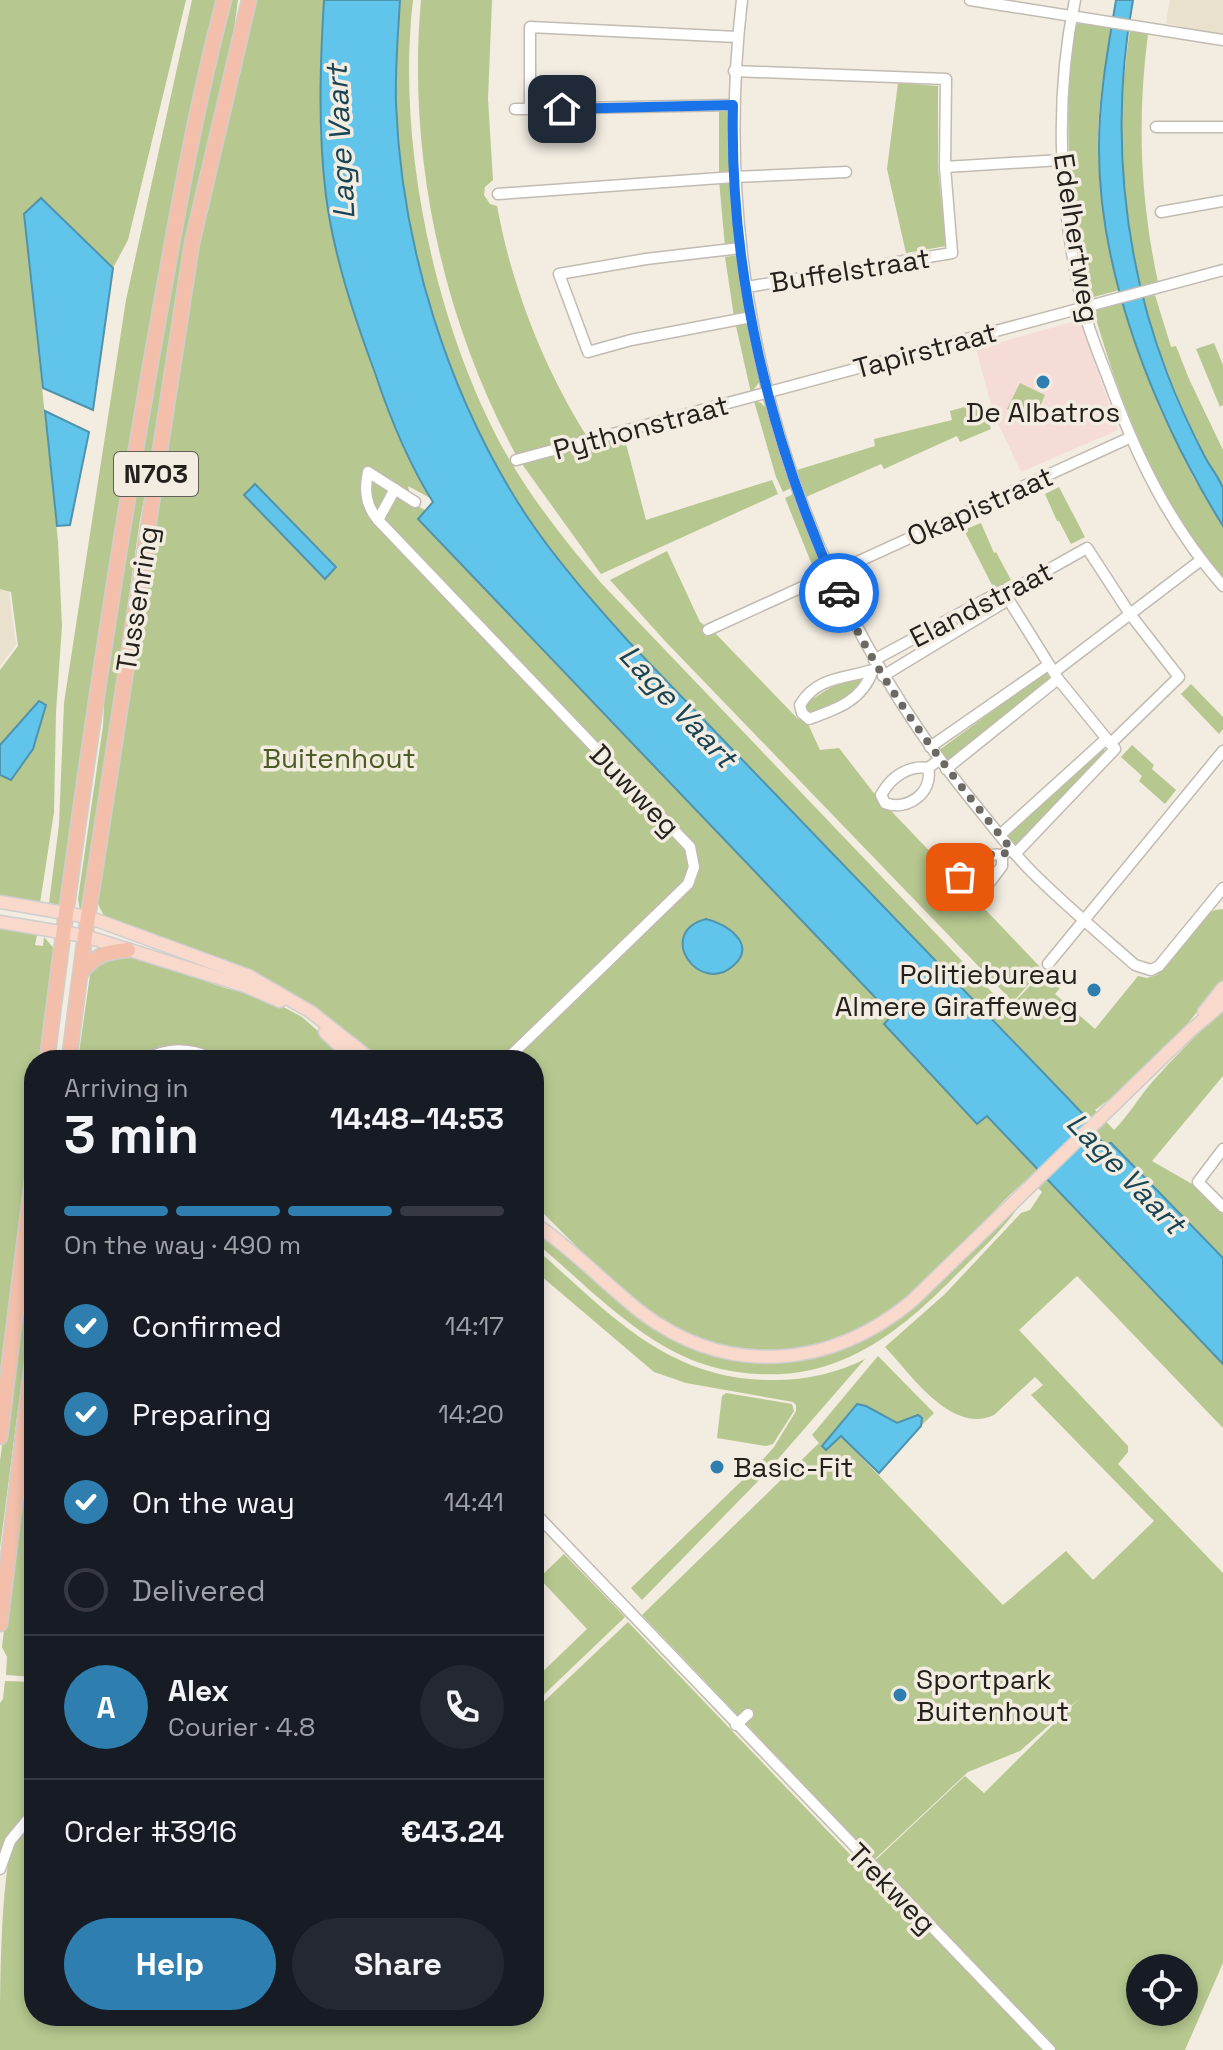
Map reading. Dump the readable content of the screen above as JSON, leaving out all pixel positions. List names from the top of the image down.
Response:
{
  "streets": {
    "highway": ["N703", "Tussenring"],
    "street": [
      "Edelhertweg",
      "Buffelstraat",
      "Tapirstraat",
      "Pythonstraat",
      "Okapistraat",
      "Elandstraat",
      "Duwweg",
      "Trekweg"
    ]
  },
  "crossings": [
    ["Edelhertweg", "Tapirstraat"],
    ["Edelhertweg", "Okapistraat"],
    ["Tapirstraat", "Pythonstraat"]
  ],
  "water": ["Lage Vaart"],
  "parks": ["Buitenhout"],
  "places": [
    "De Albatros",
    "Politiebureau Almere Giraffeweg",
    "Basic-Fit",
    "Sportpark Buitenhout"
  ],
  "page": {
    "heading": ["3 min", "Arriving in", "14:48–14:53"],
    "panel": [
      "Alex",
      "Courier · 4.8",
      "Order #3916",
      "€43.24"
    ],
    "bar": "On the way · 490 m",
    "list": [
      ["Confirmed", "14:17"],
      ["Preparing", "14:20"],
      ["On the way", "14:41"],
      "Delivered"
    ],
    "round": "A",
    "buttons": ["Help", "Share"]
  }
}
